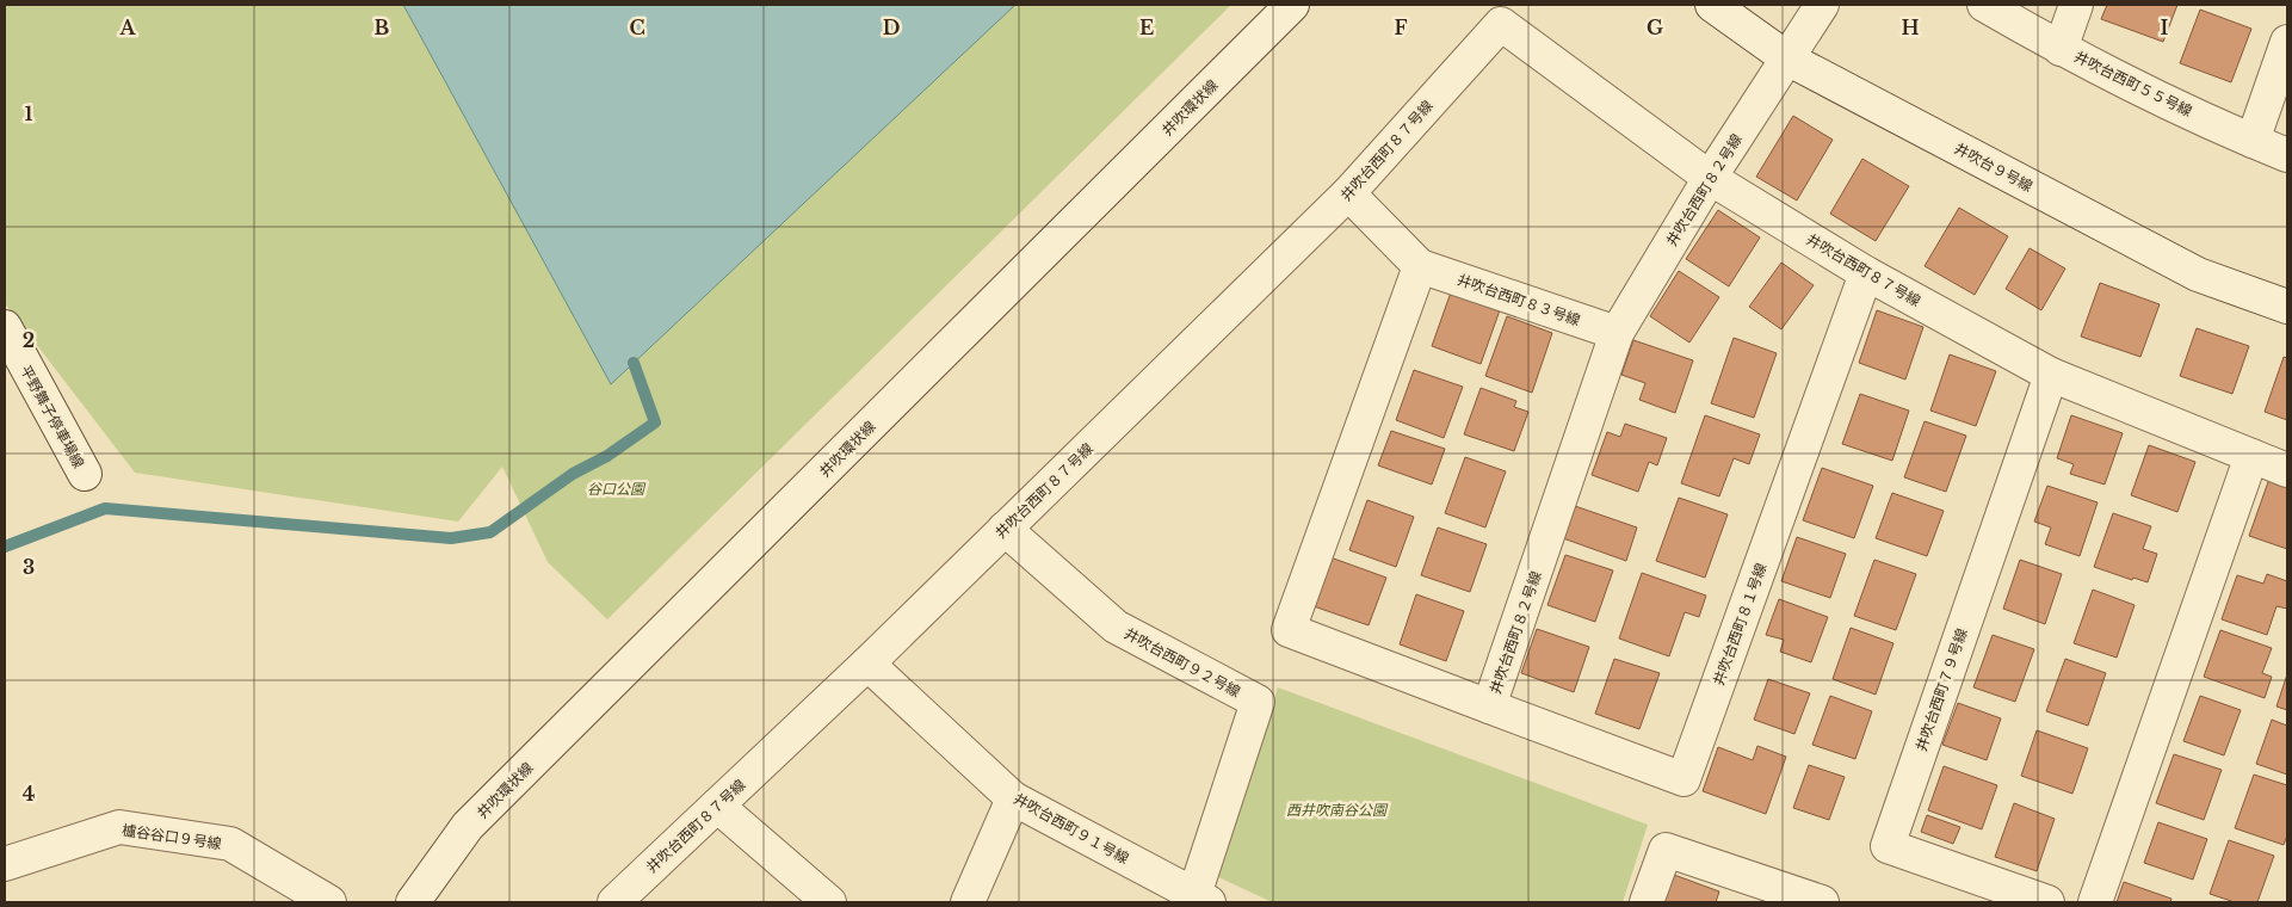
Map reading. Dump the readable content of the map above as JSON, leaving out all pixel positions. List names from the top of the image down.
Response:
{
  "streets": {
    "street": [
      "井吹台西町５５号線",
      "井吹環状線",
      "井吹台西町８７号線",
      "井吹台９号線",
      "井吹台西町８２号線",
      "井吹台西町８３号線",
      "平野舞子停車場線",
      "井吹台西町８１号線",
      "井吹台西町９２号線",
      "井吹台西町７９号線",
      "井吹台西町９１号線",
      "櫨谷谷口９号線"
    ]
  },
  "crossings": [
    ["井吹台西町８７号線", "井吹台西町８２号線"],
    ["井吹台西町８７号線", "井吹台西町８１号線"],
    ["井吹台西町８７号線", "井吹台西町９２号線"],
    ["井吹台西町８７号線", "井吹台西町７９号線"],
    ["井吹台西町８７号線", "井吹台西町９１号線"],
    ["井吹台９号線", "井吹台西町８２号線"],
    ["井吹台西町８２号線", "井吹台西町８３号線"],
    ["井吹台西町８２号線", "井吹台西町８１号線"],
    ["井吹台西町９２号線", "井吹台西町９１号線"]
  ],
  "parks": ["谷口公園", "西井吹南谷公園"],
  "grid": {
    "columns": [
      "A",
      "B",
      "C",
      "D",
      "E",
      "F",
      "G",
      "H",
      "I"
    ],
    "rows": [
      "1",
      "2",
      "3",
      "4"
    ]
  }
}
